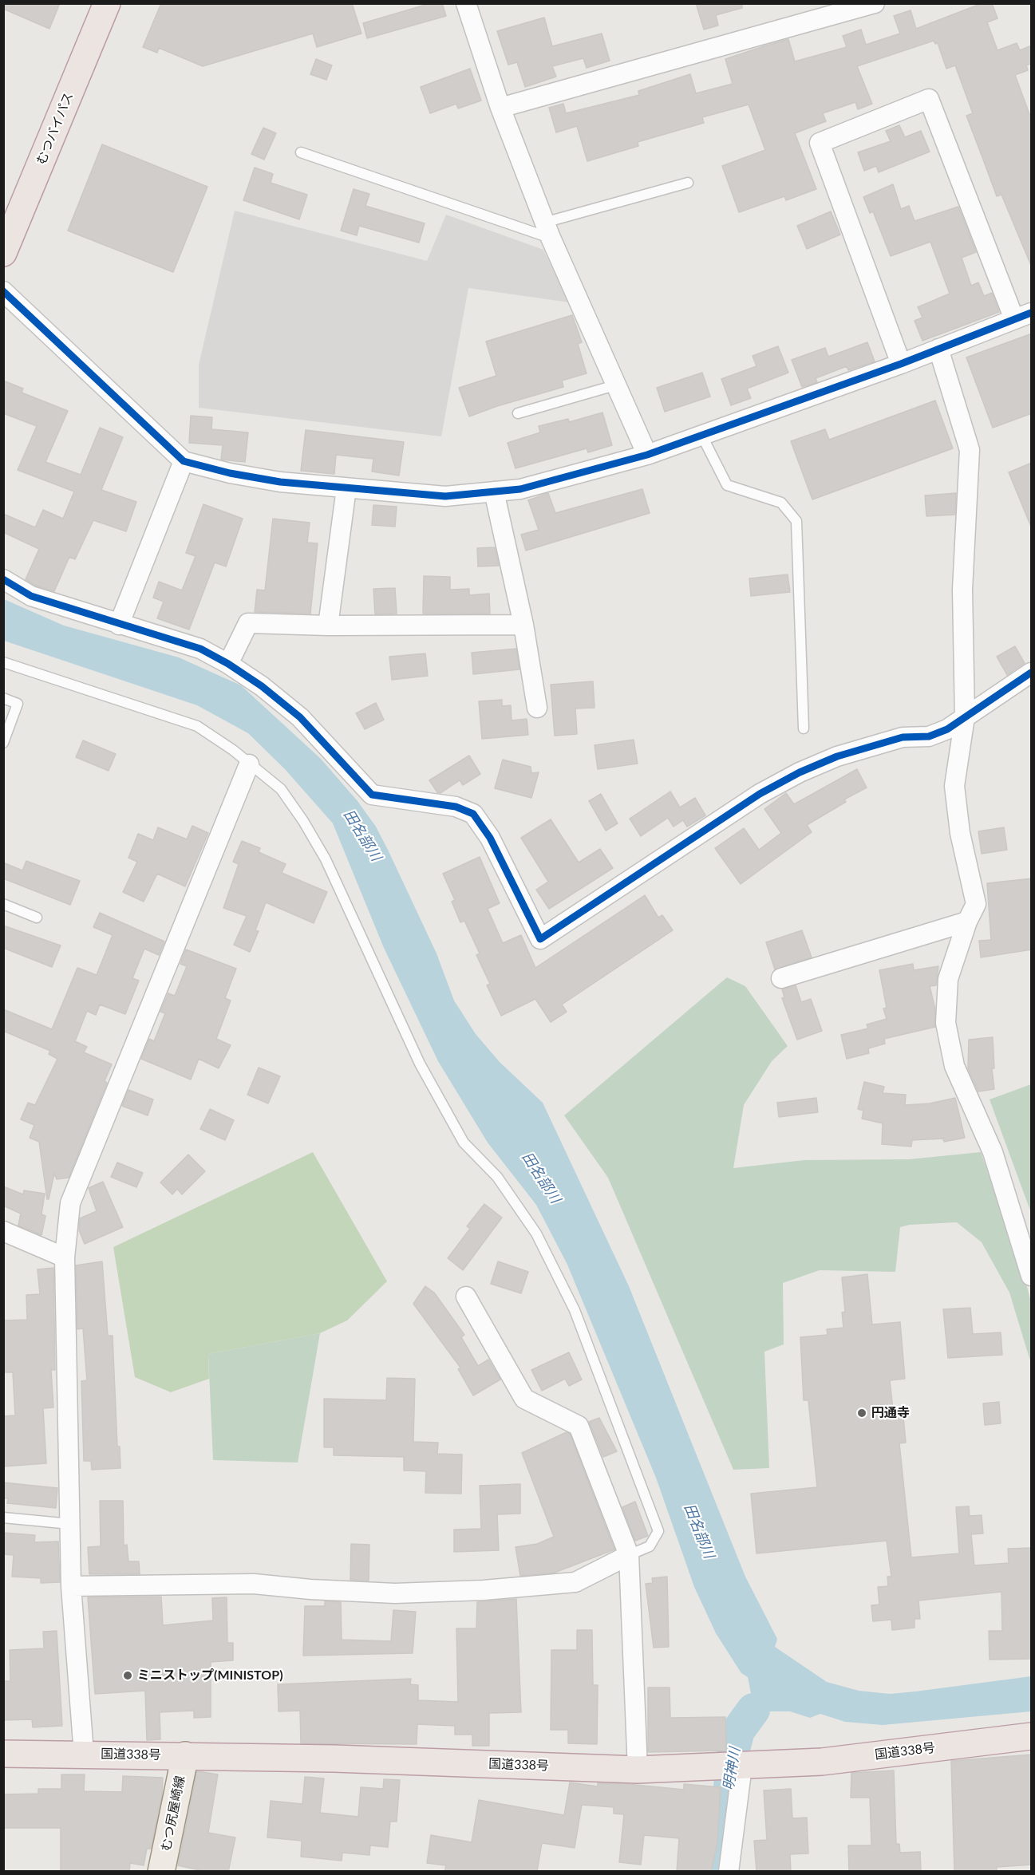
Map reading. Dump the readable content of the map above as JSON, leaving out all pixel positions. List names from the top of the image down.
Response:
{
  "streets": {
    "highway": ["むつバイパス", "国道338号"],
    "main road": ["むつ尻屋崎線"]
  },
  "crossings": [
    ["国道338号", "むつ尻屋崎線"]
  ],
  "water": ["田名部川", "明神川"],
  "places": ["円通寺", "ミニストップ(MINISTOP)"]
}
